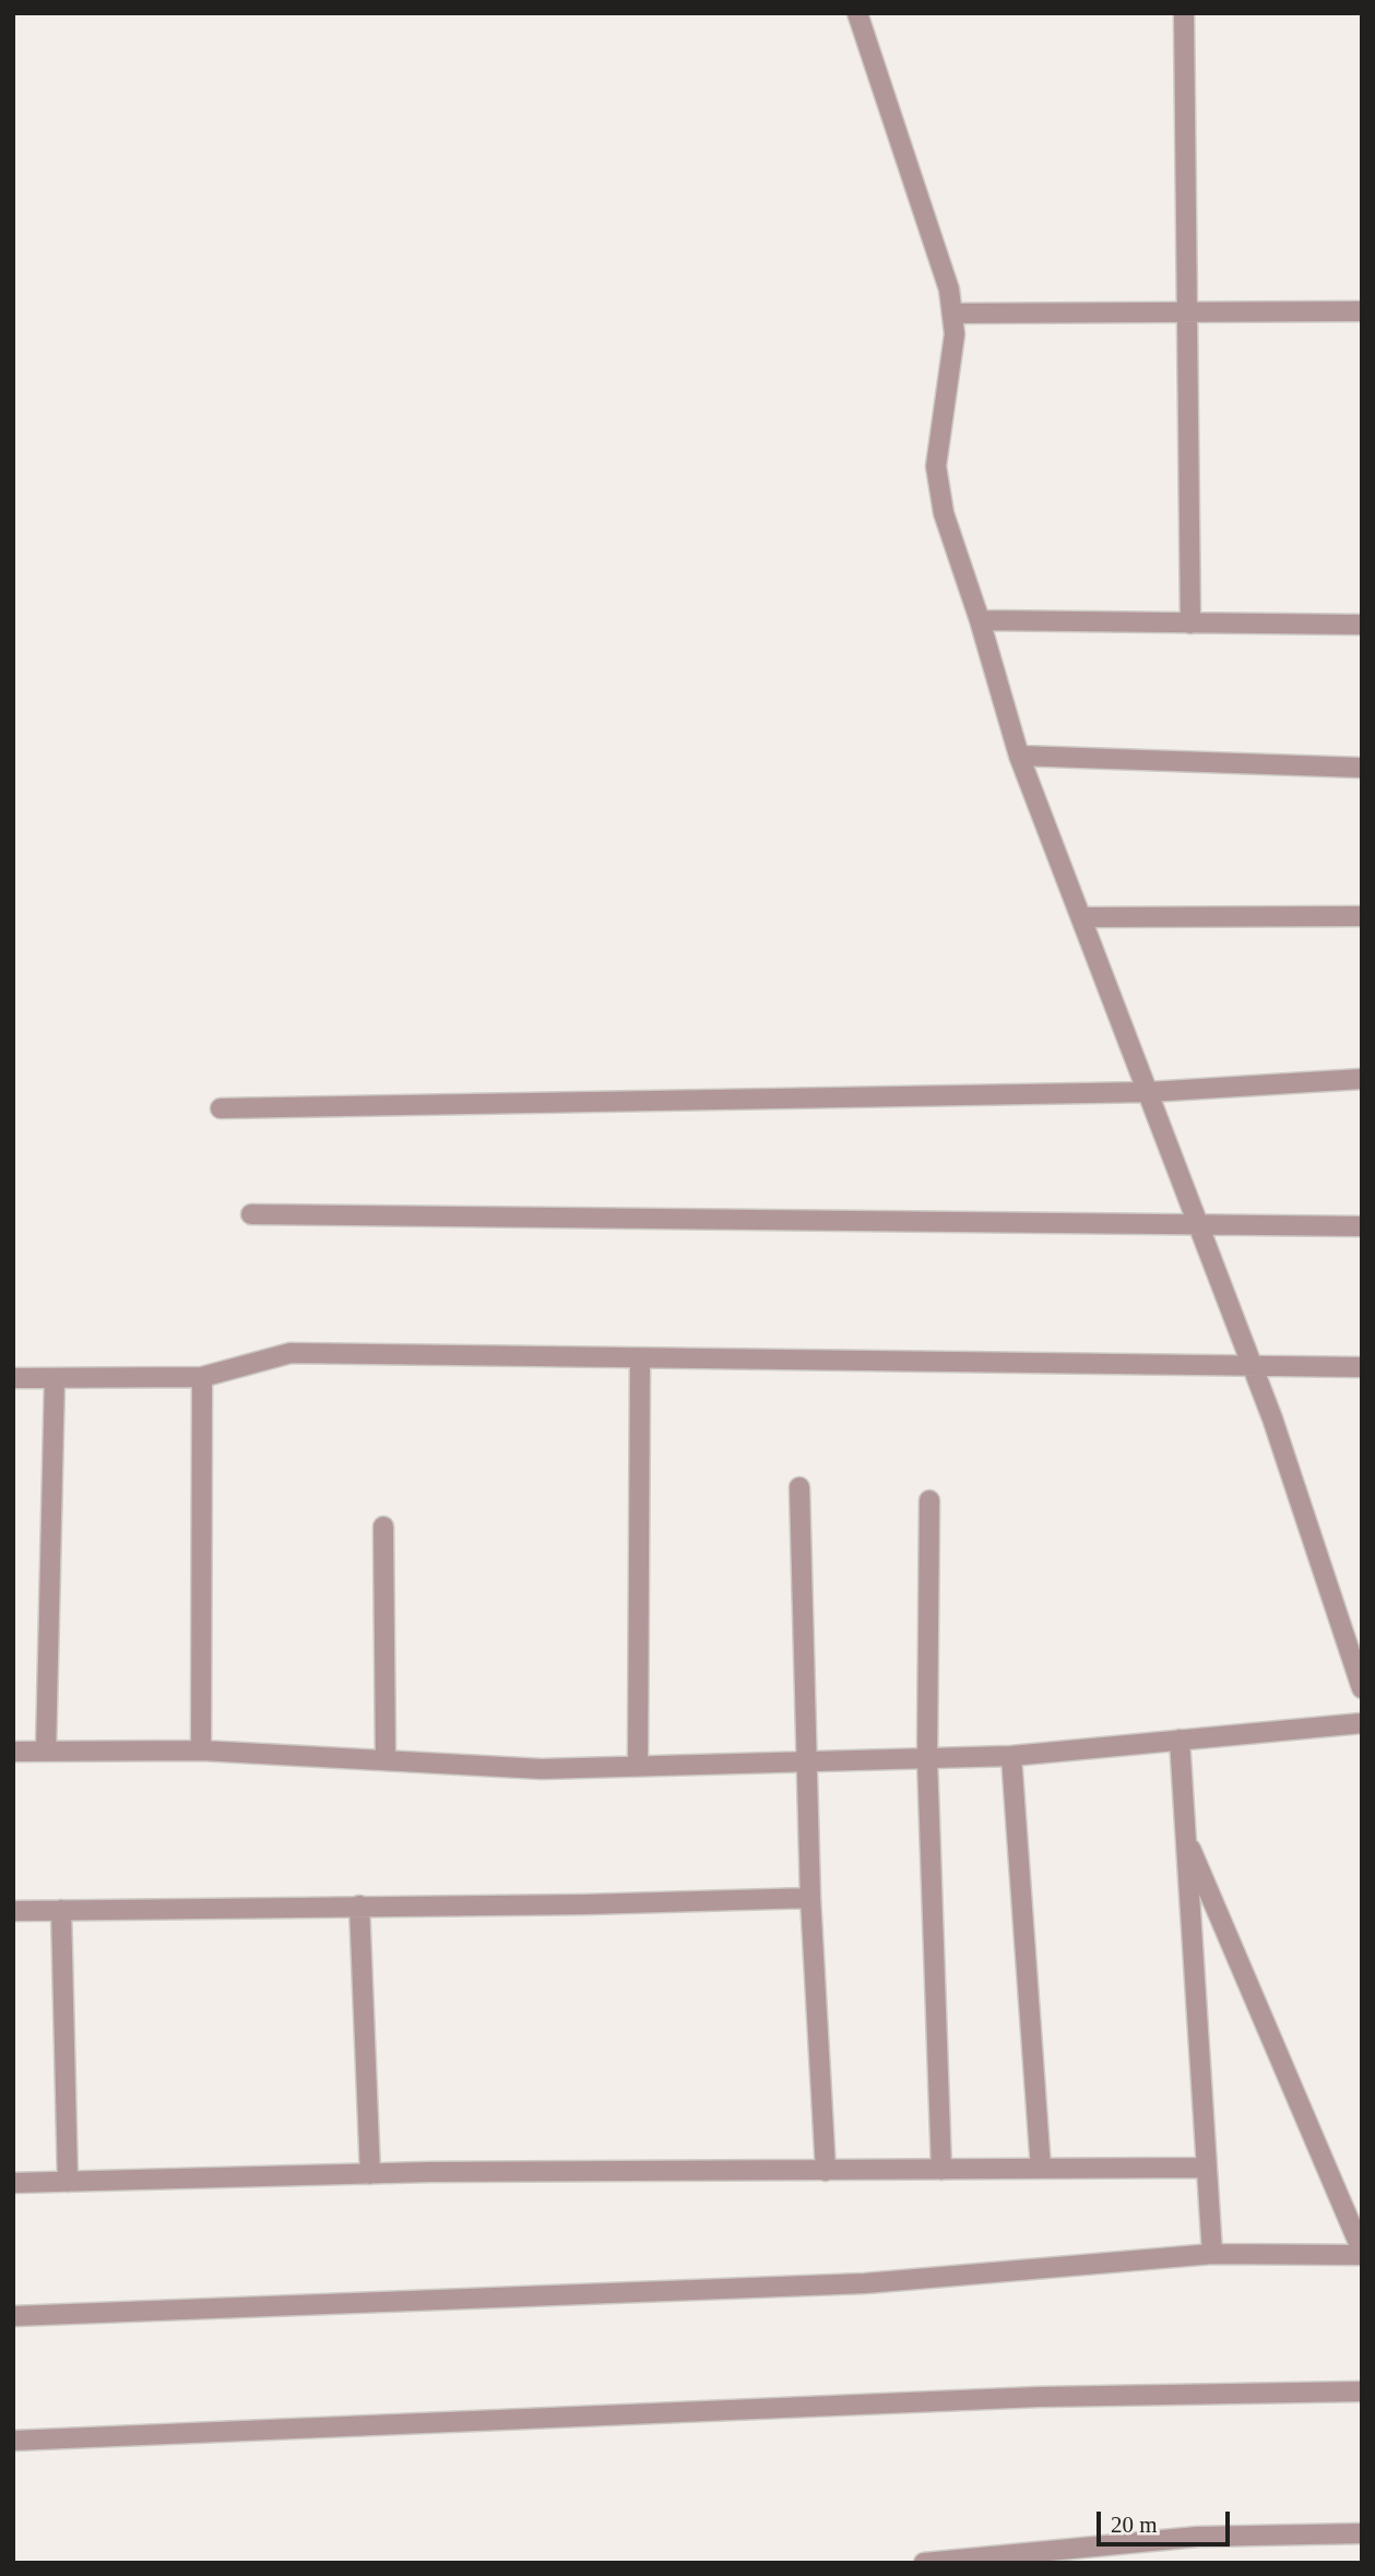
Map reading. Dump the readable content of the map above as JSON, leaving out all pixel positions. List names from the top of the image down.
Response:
{
  "scale_bar": "20 m"
}
